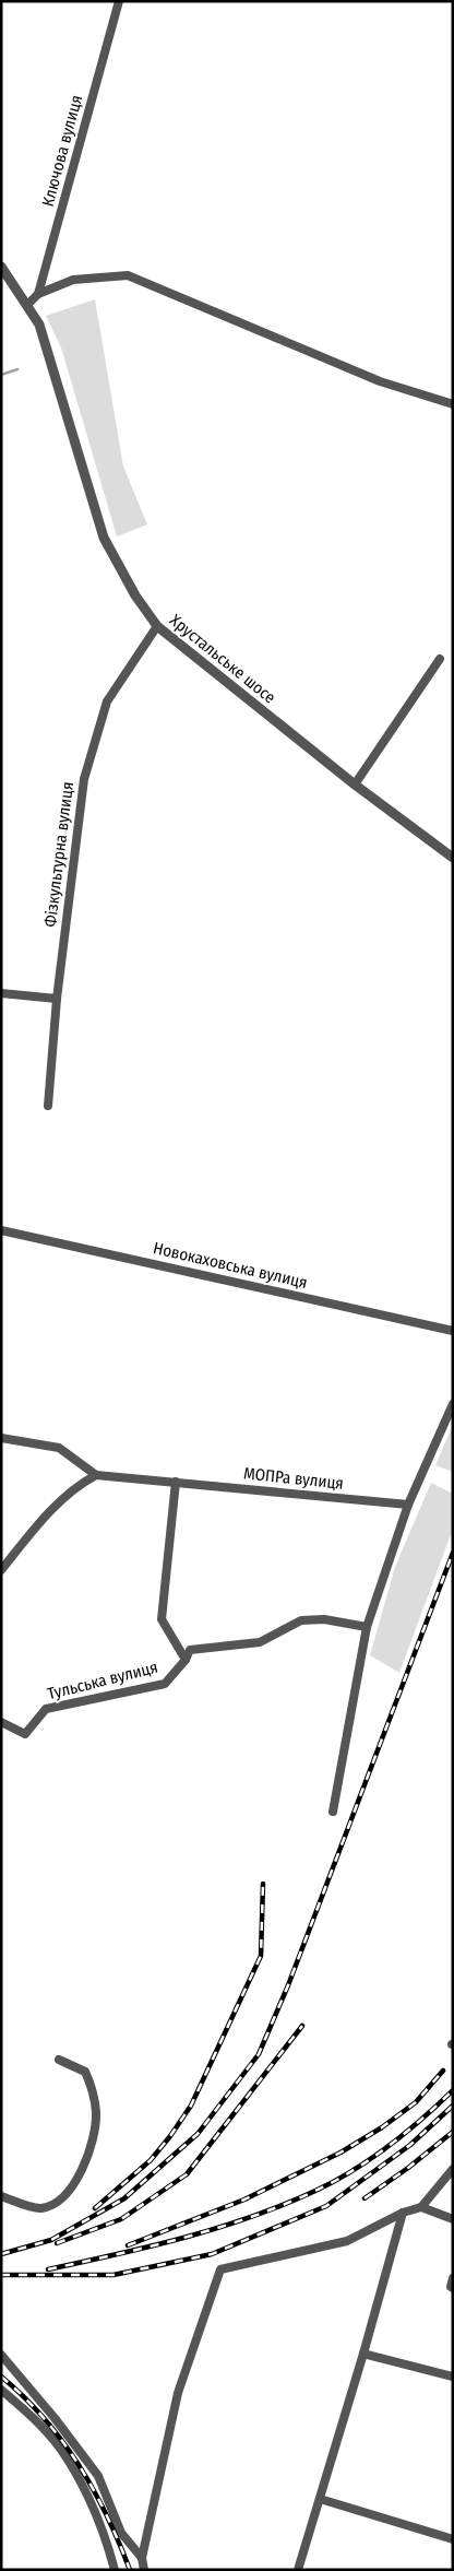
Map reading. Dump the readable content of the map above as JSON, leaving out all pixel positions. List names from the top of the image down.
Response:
{
  "streets": {
    "street": [
      "Ключова вулиця",
      "Хрустальське шосе",
      "Фізкультурна вулиця",
      "Новокаховська вулиця",
      "МОПРа вулиця",
      "Тульська вулиця"
    ]
  },
  "crossings": [
    ["Хрустальське шосе", "Фізкультурна вулиця"]
  ]
}
